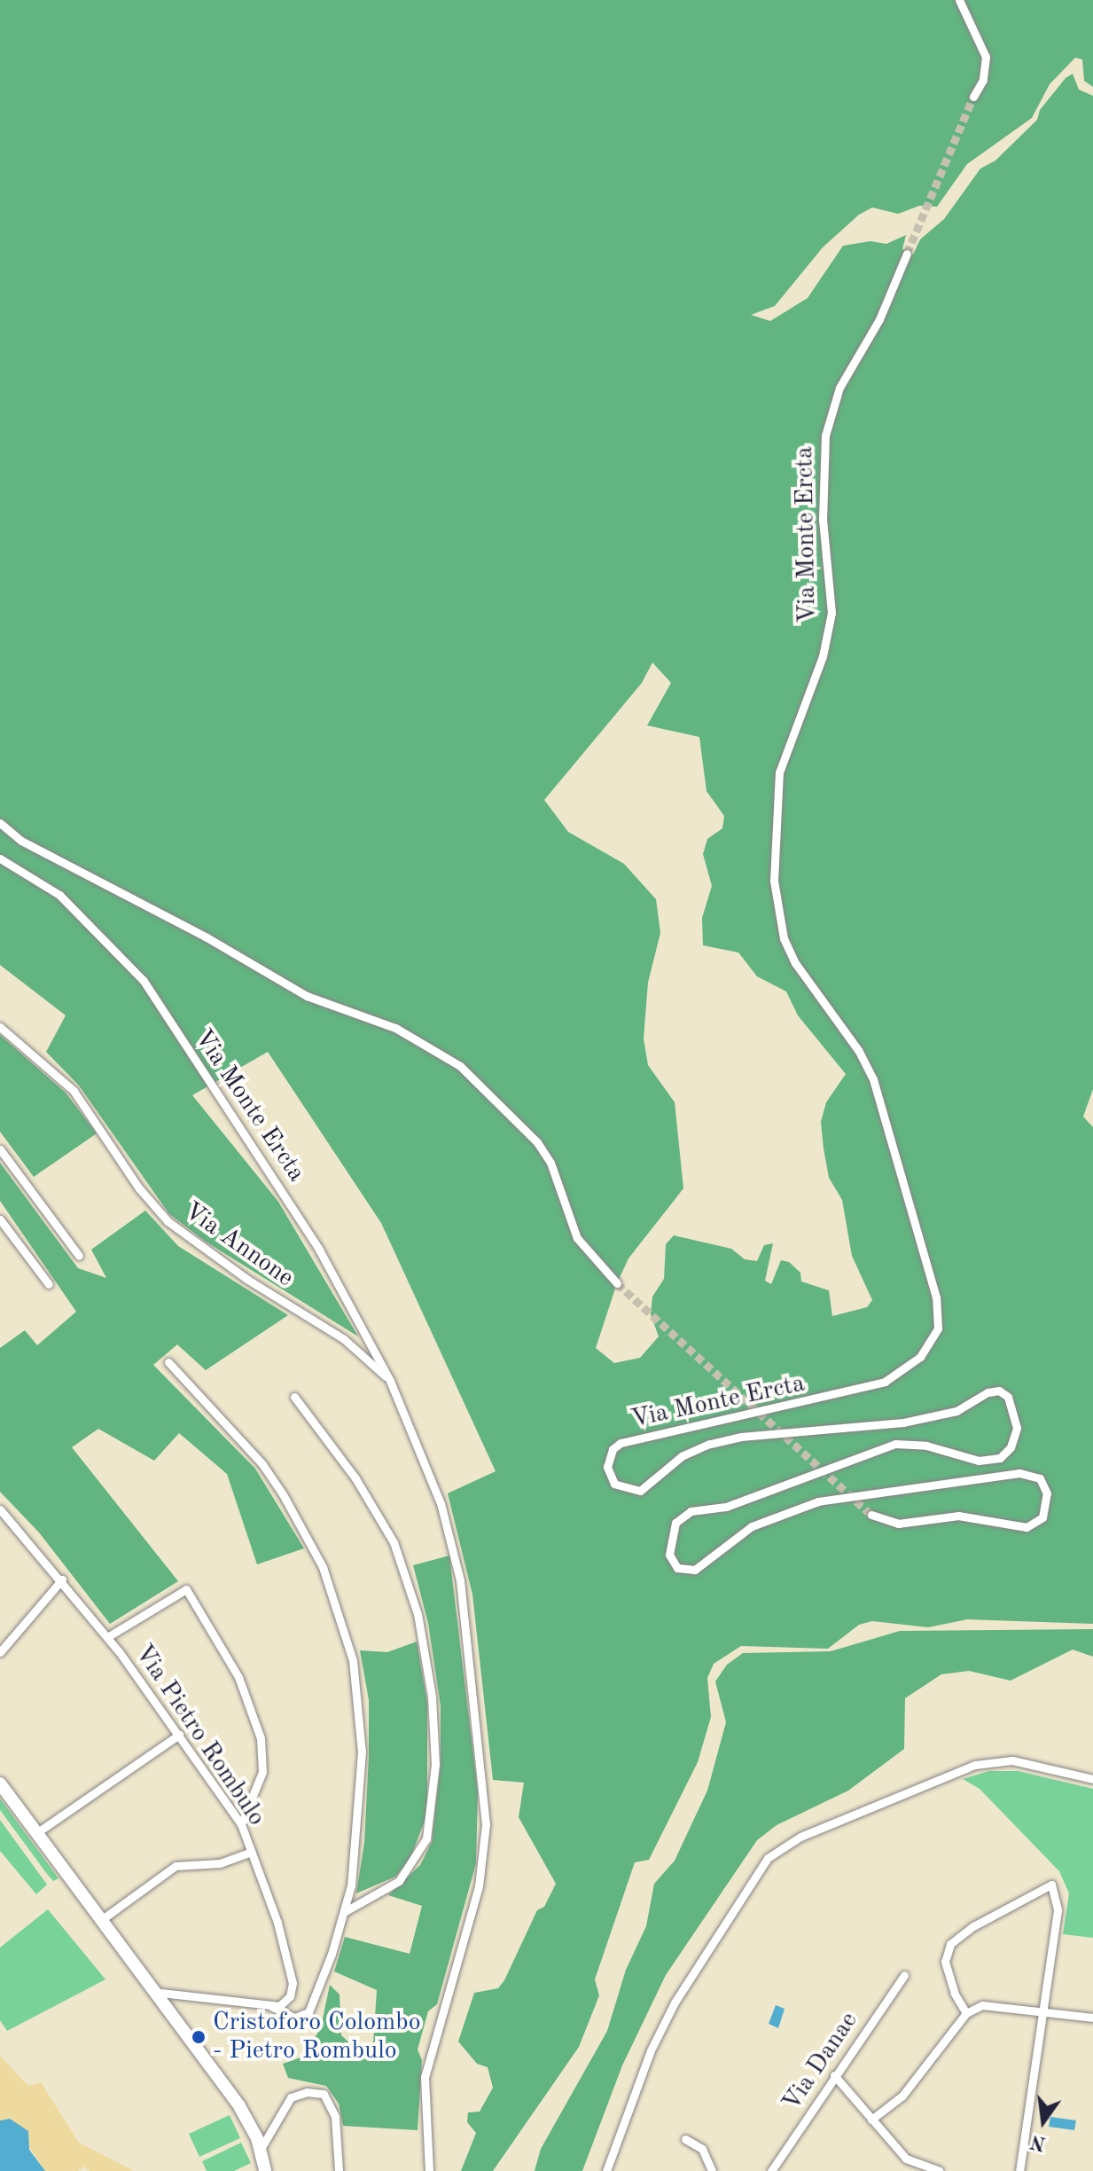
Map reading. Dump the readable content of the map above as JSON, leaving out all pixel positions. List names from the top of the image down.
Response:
{
  "streets": {
    "street": [
      "Via Monte Ercta",
      "Via Annone",
      "Via Pietro Rombulo",
      "Via Danae"
    ]
  },
  "crossings": [
    ["Via Monte Ercta", "Via Annone"]
  ],
  "places": ["Cristoforo Colombo - Pietro Rombulo"],
  "north": "bottom"
}
